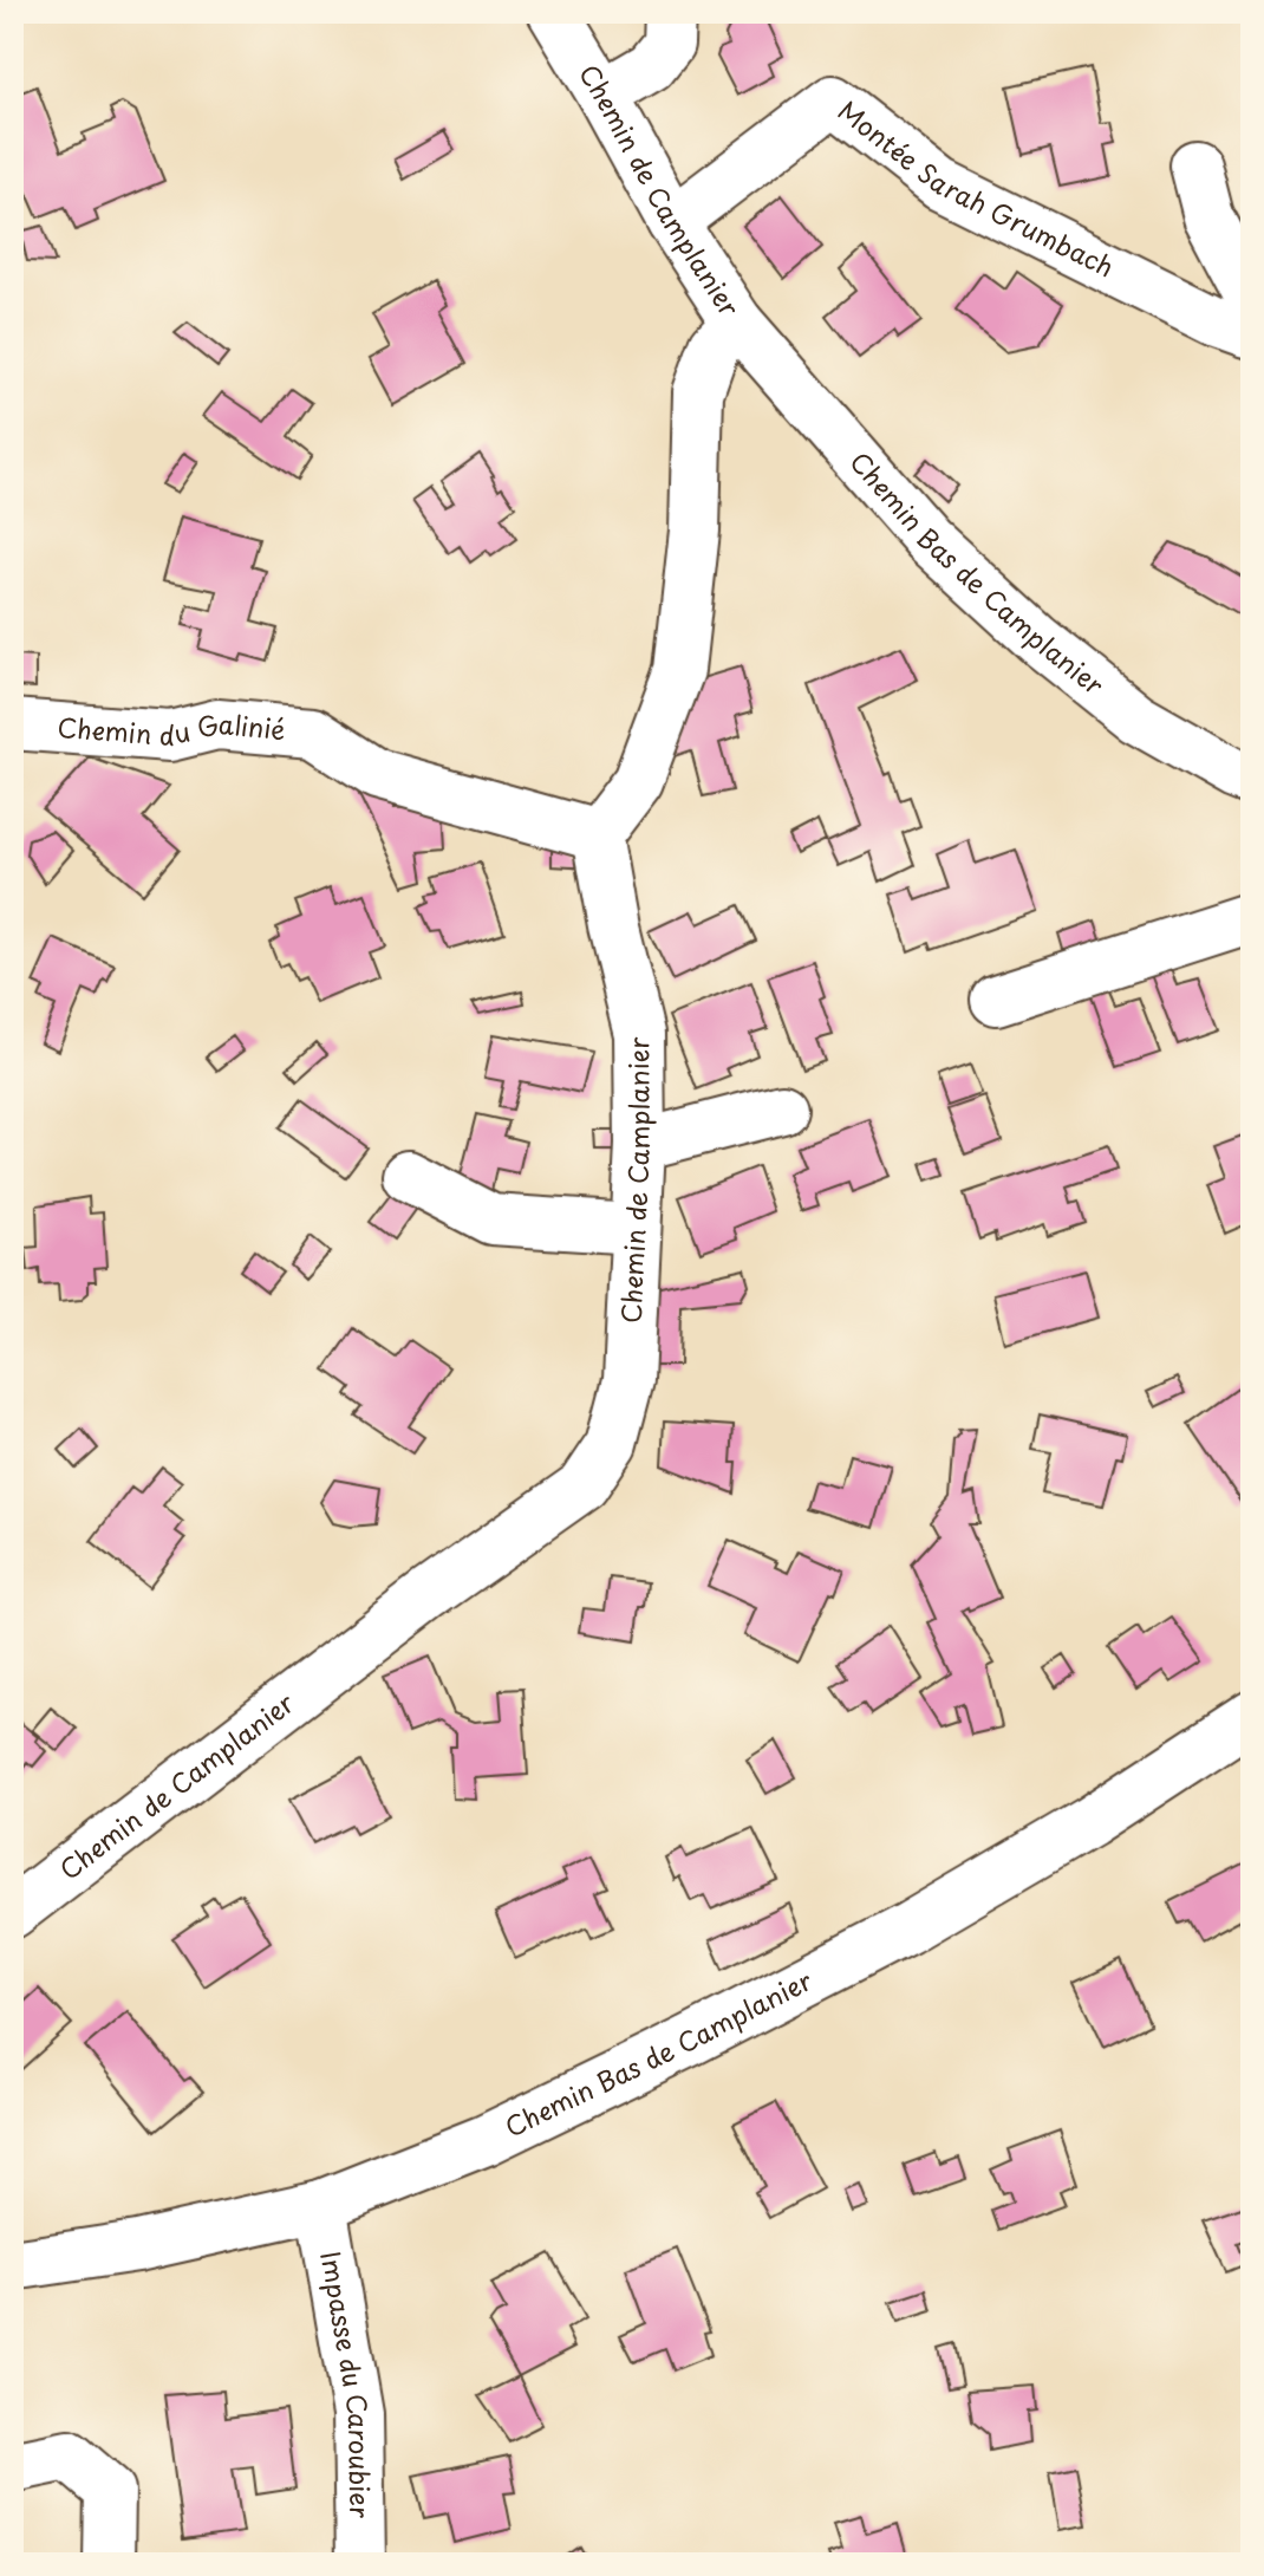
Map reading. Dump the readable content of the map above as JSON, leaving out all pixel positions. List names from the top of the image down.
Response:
{
  "streets": {
    "street": [
      "Montée Sarah Grumbach",
      "Chemin de Camplanier",
      "Chemin Bas de Camplanier",
      "Chemin du Galinié",
      "Impasse du Caroubier"
    ]
  },
  "crossings": [
    ["Montée Sarah Grumbach", "Chemin de Camplanier"],
    ["Chemin de Camplanier", "Chemin Bas de Camplanier"],
    ["Chemin de Camplanier", "Chemin du Galinié"],
    ["Chemin Bas de Camplanier", "Impasse du Caroubier"]
  ]
}
